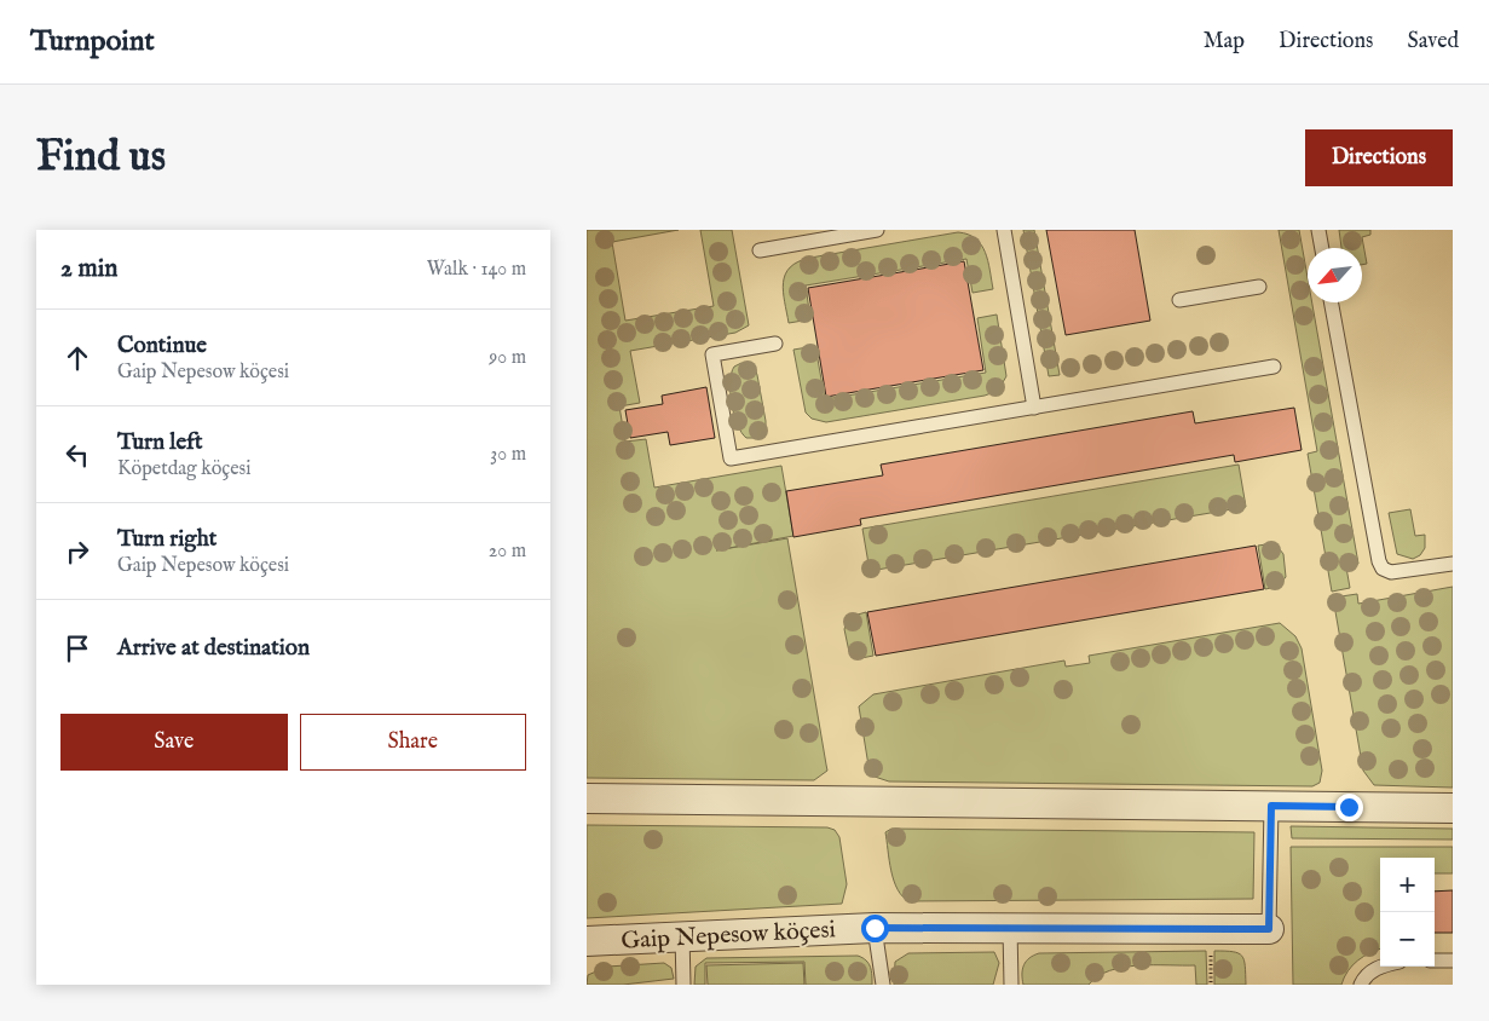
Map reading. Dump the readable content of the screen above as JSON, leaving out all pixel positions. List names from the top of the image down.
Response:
{
  "streets": {
    "street": ["Gaip Nepesow köçesi"]
  },
  "north": "bottom left",
  "page": {
    "header": "Turnpoint",
    "nav": ["Map", "Directions", "Saved"],
    "buttons": [
      "Directions",
      ["Save", "Share"]
    ],
    "title": "Find us",
    "heading": ["2 min", "Walk · 140 m"],
    "list": [
      ["Continue", "Gaip Nepesow köçesi", "90 m"],
      ["Turn left", "Köpetdag köçesi", "30 m"],
      ["Turn right", "Gaip Nepesow köçesi", "20 m"],
      "Arrive at destination"
    ],
    "map_buttons": ["+", "−"]
  }
}
